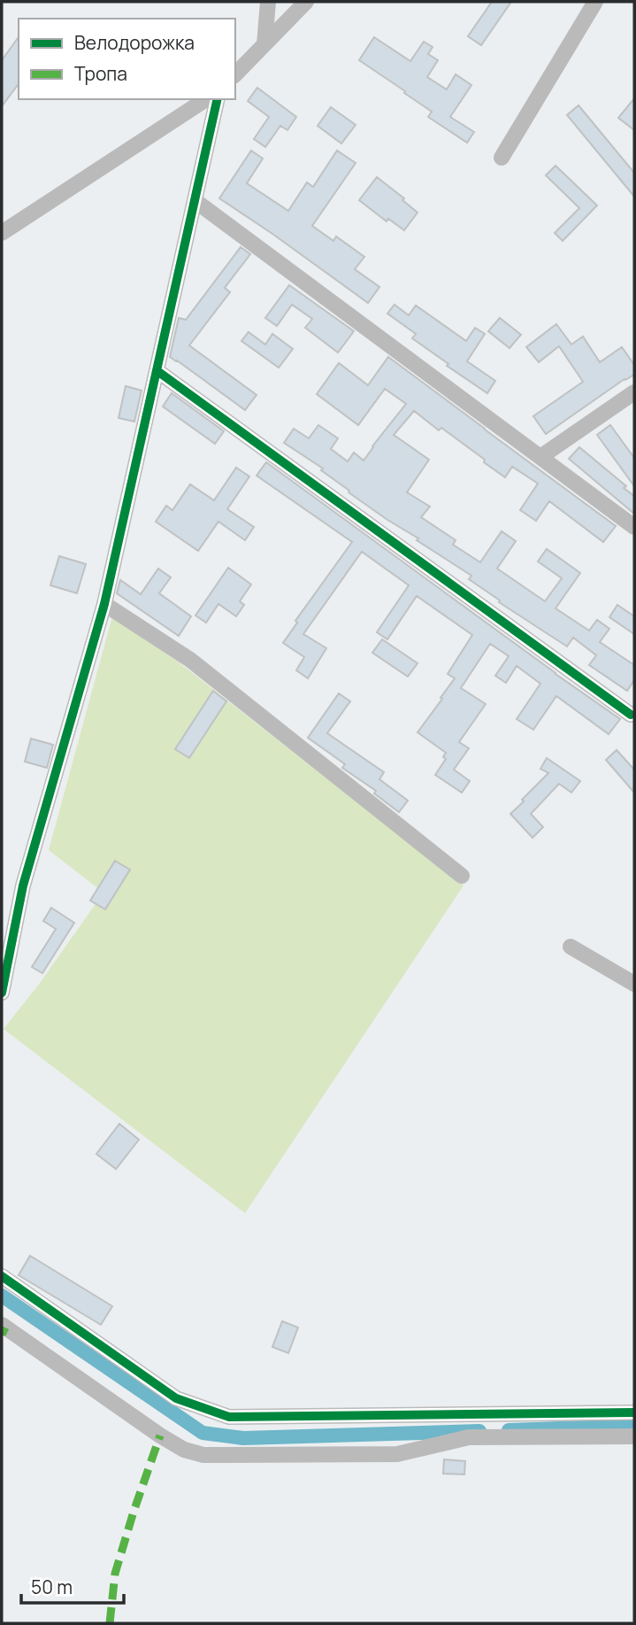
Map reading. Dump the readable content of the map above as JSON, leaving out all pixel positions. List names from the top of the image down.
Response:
{
  "legend": ["Велодорожка", "Тропа"],
  "scale_bar": "50 m"
}
